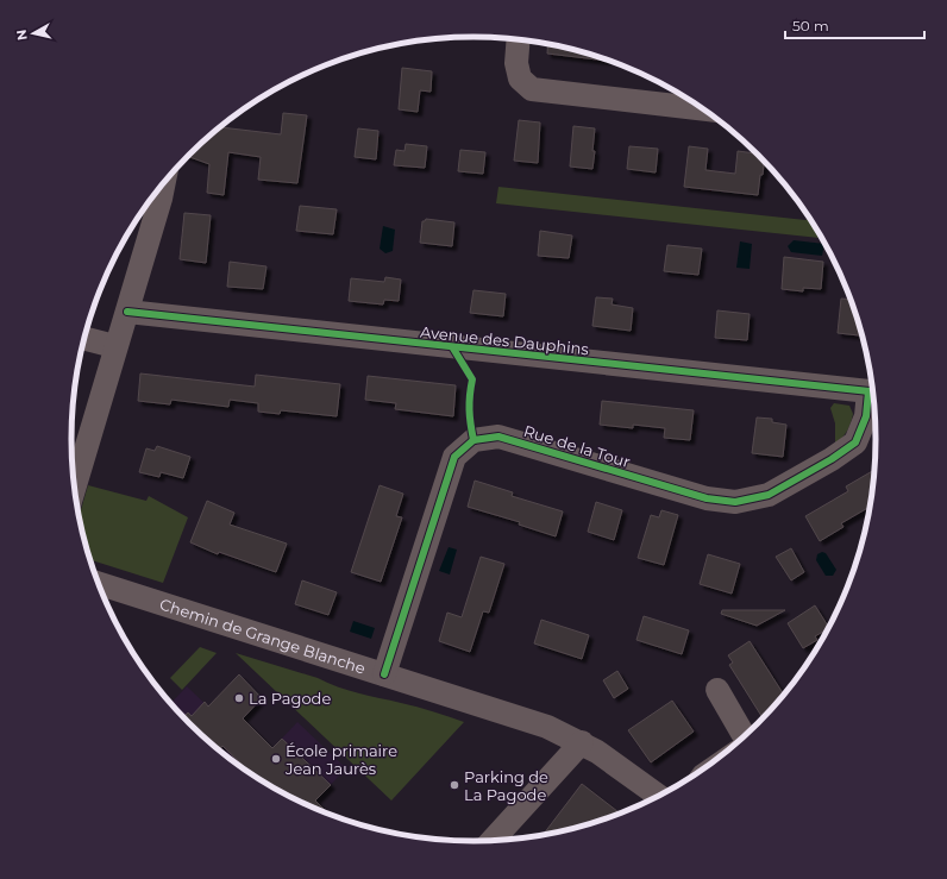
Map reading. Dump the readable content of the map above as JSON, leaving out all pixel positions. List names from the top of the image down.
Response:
{
  "streets": {
    "street": ["Avenue des Dauphins", "Rue de la Tour", "Chemin de Grange Blanche"]
  },
  "crossings": [
    ["Rue de la Tour", "Chemin de Grange Blanche"]
  ],
  "places": ["La Pagode", "École primaire Jean Jaurès", "Parking de La Pagode"],
  "scale_bar": "50 m",
  "north": "left"
}
